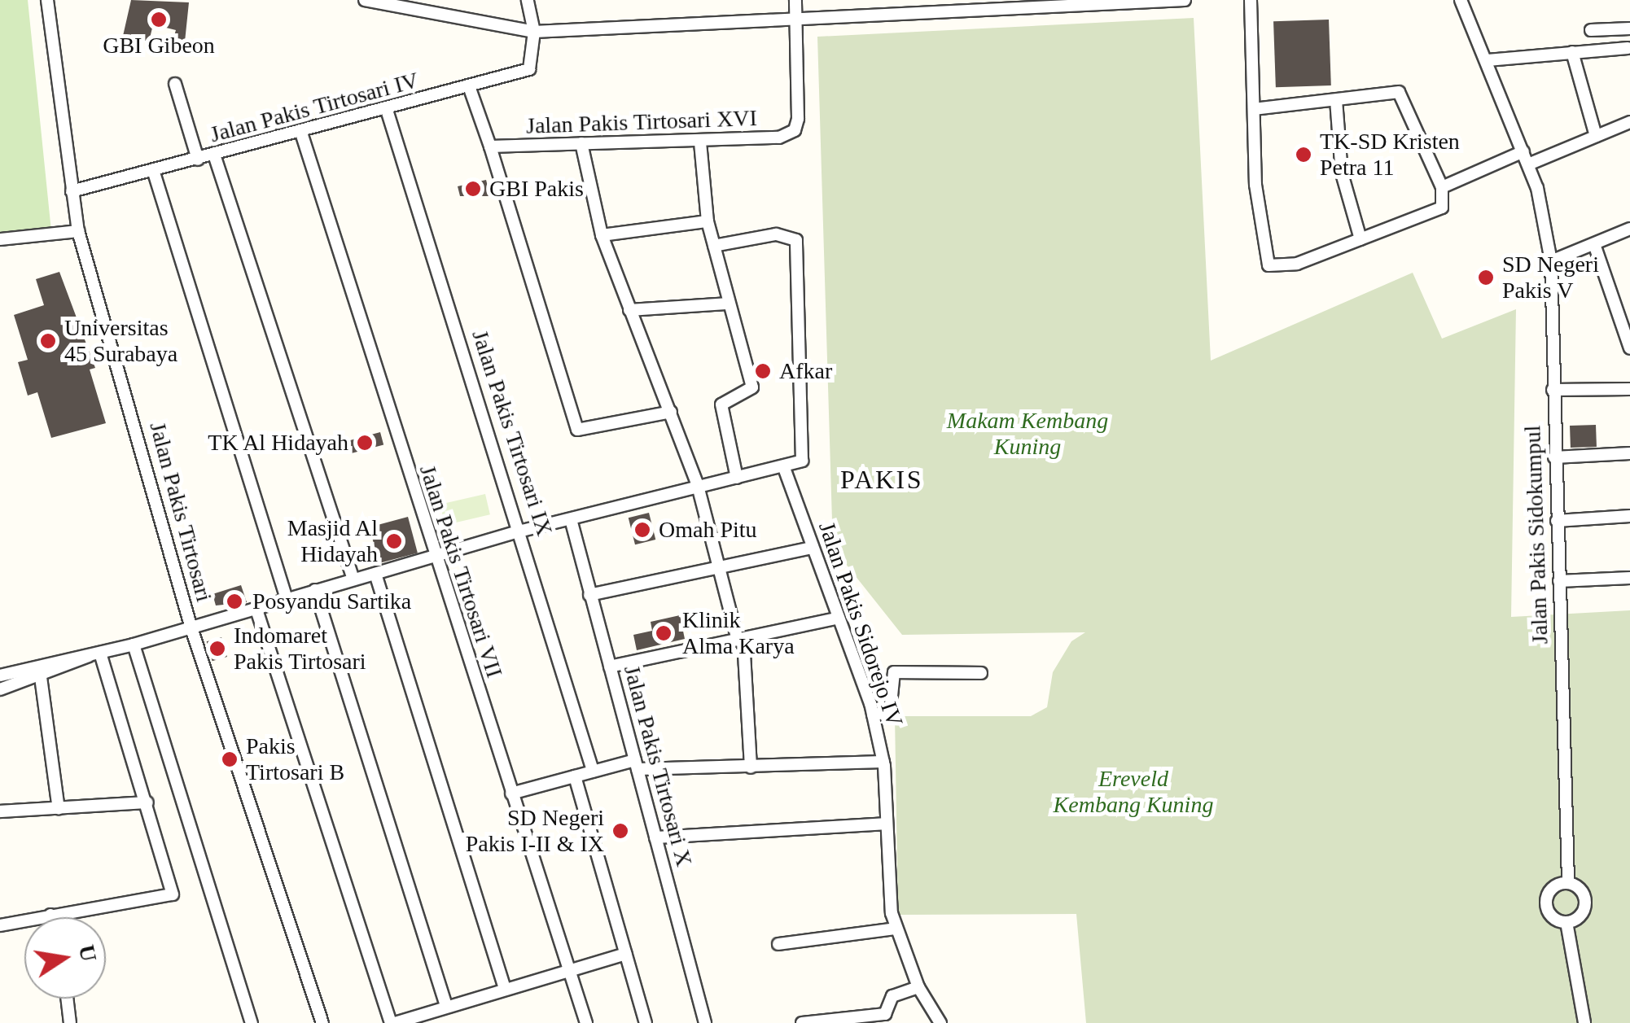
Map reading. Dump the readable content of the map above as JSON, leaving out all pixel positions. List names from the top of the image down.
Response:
{
  "streets": {
    "street": [
      "Jalan Pakis Tirtosari IV",
      "Jalan Pakis Tirtosari XVI",
      "Jalan Pakis Tirtosari IX",
      "Jalan Pakis Tirtosari",
      "Jalan Pakis Sidokumpul",
      "Jalan Pakis Tirtosari VII",
      "Jalan Pakis Sidorejo IV",
      "Jalan Pakis Tirtosari X"
    ]
  },
  "crossings": [
    ["Jalan Pakis Tirtosari IV", "Jalan Pakis Tirtosari IX"],
    ["Jalan Pakis Tirtosari IV", "Jalan Pakis Tirtosari"],
    ["Jalan Pakis Tirtosari IV", "Jalan Pakis Tirtosari VII"]
  ],
  "districts": ["PAKIS"],
  "parks": ["Makam Kembang Kuning", "Ereveld Kembang Kuning"],
  "places": [
    "GBI Gibeon",
    "TK-SD Kristen Petra 11",
    "GBI Pakis",
    "SD Negeri Pakis V",
    "Universitas 45 Surabaya",
    "Afkar",
    "TK Al Hidayah",
    "Omah Pitu",
    "Masjid Al Hidayah",
    "Posyandu Sartika",
    "Klinik Alma Karya",
    "Indomaret Pakis Tirtosari",
    "Pakis Tirtosari B",
    "SD Negeri Pakis I-II & IX"
  ],
  "north": "right"
}
